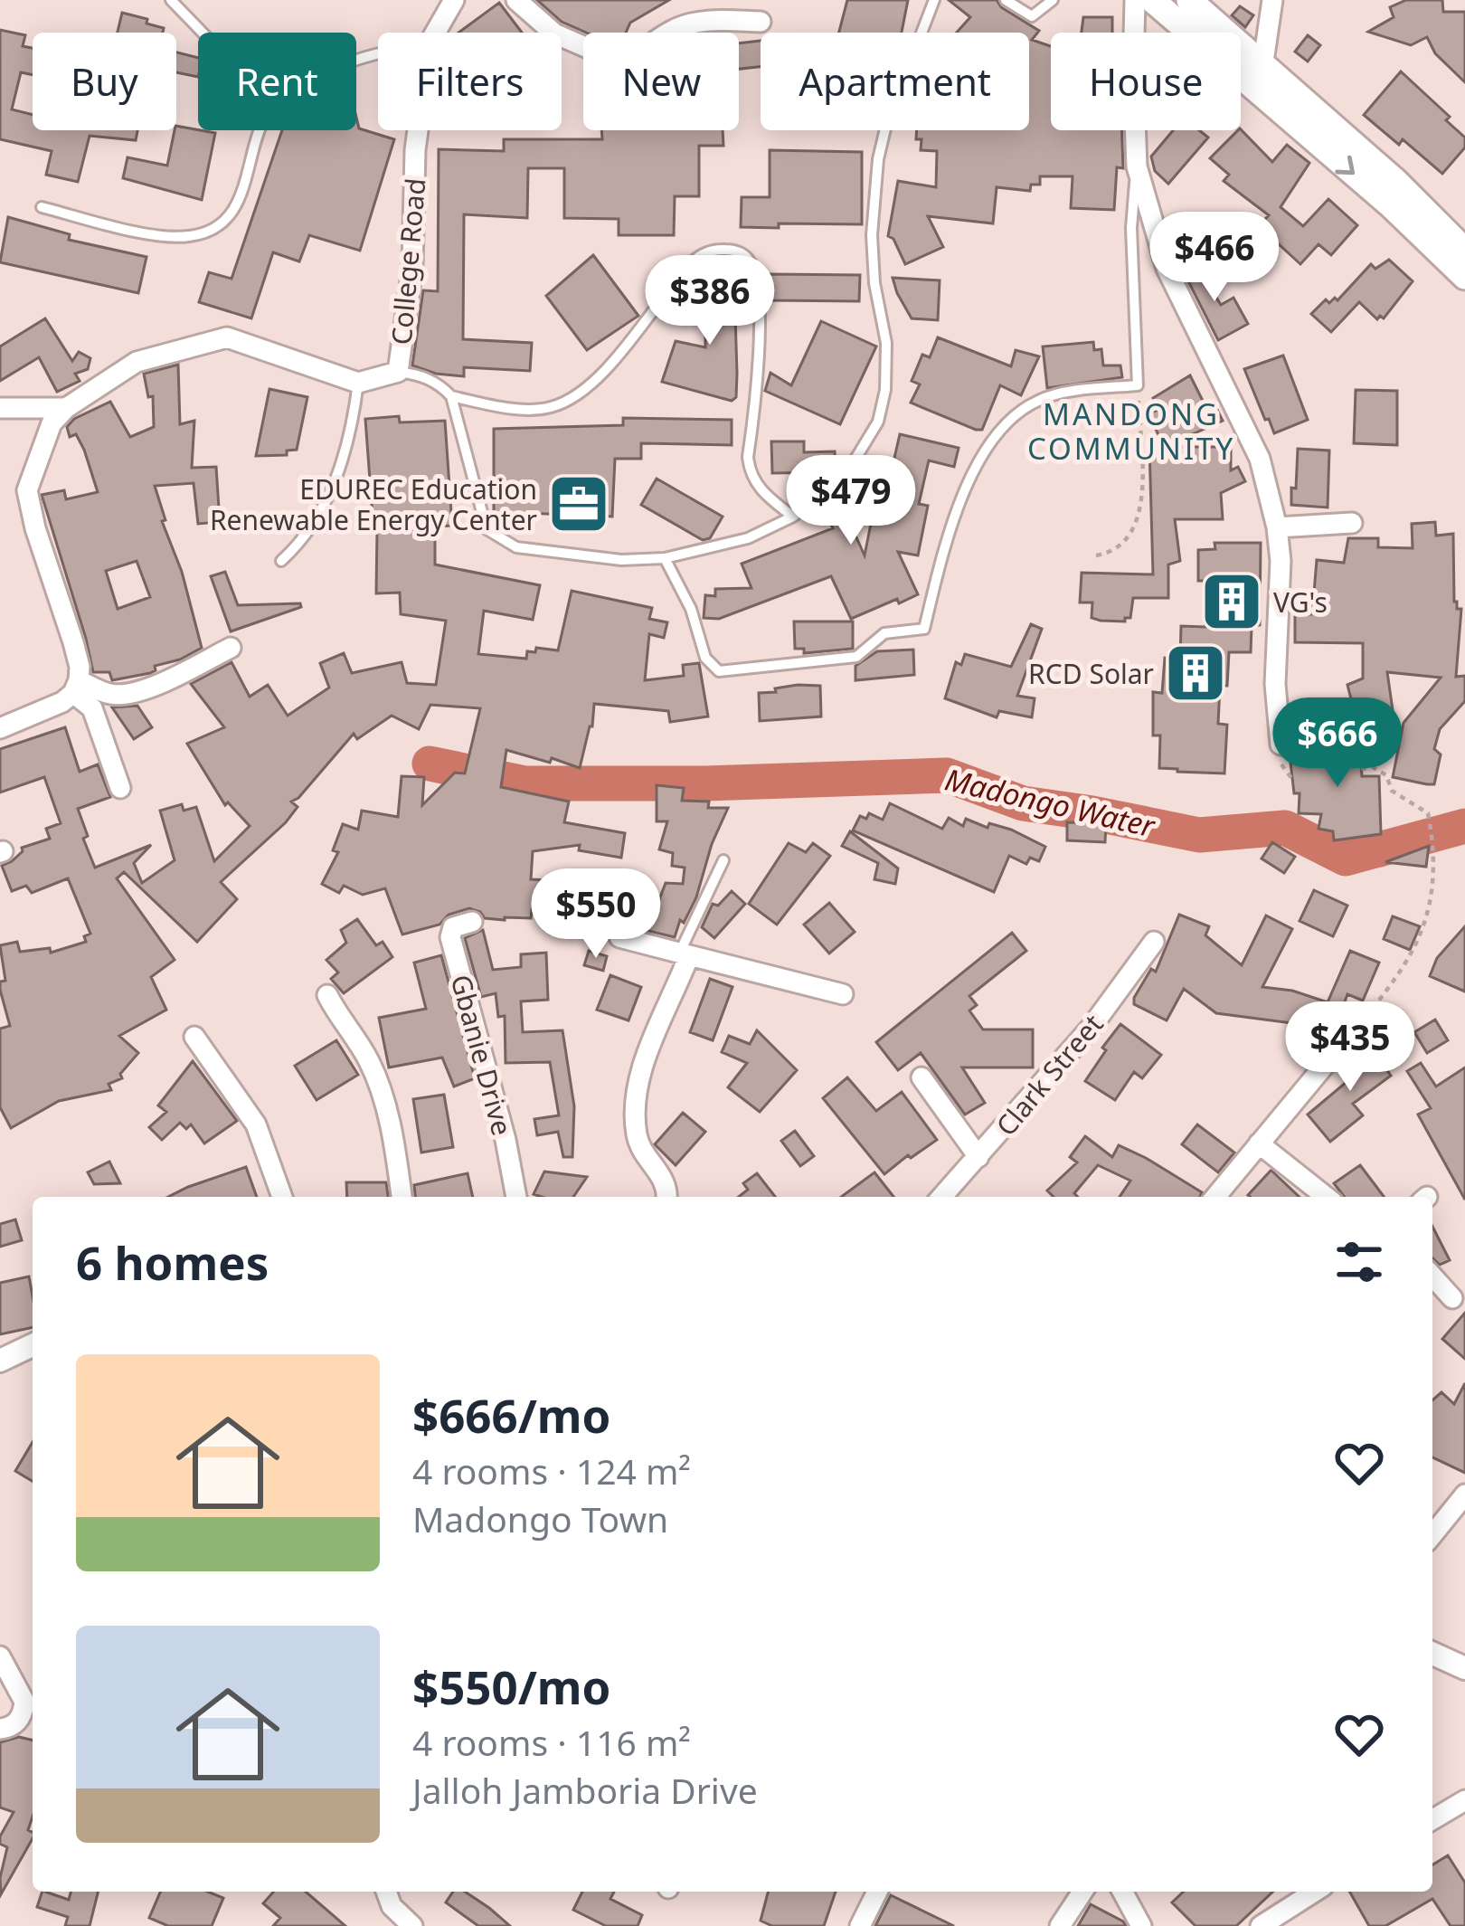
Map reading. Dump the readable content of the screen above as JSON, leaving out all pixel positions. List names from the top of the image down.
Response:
{
  "streets": {
    "street": ["College Road", "Gbanie Drive", "Clark Street"]
  },
  "districts": ["MANDONG COMMUNITY"],
  "water": ["Madongo Water"],
  "places": {
    "office": ["EDUREC Education Renewable Energy Center"],
    "building": ["VG's", "RCD Solar"]
  },
  "page": {
    "chip": [
      "Buy",
      "Rent",
      "Filters",
      "New",
      "Apartment",
      "House"
    ],
    "price": [
      "$466",
      "$386",
      "$479",
      "$666",
      "$550",
      "$435"
    ],
    "heading": "6 homes",
    "list": [
      {
        "name": "$666/mo",
        "note": "4 rooms · 124 m² · Madongo Town"
      },
      {
        "name": "$550/mo",
        "note": "4 rooms · 116 m² · Jalloh Jamboria Drive"
      }
    ]
  }
}
